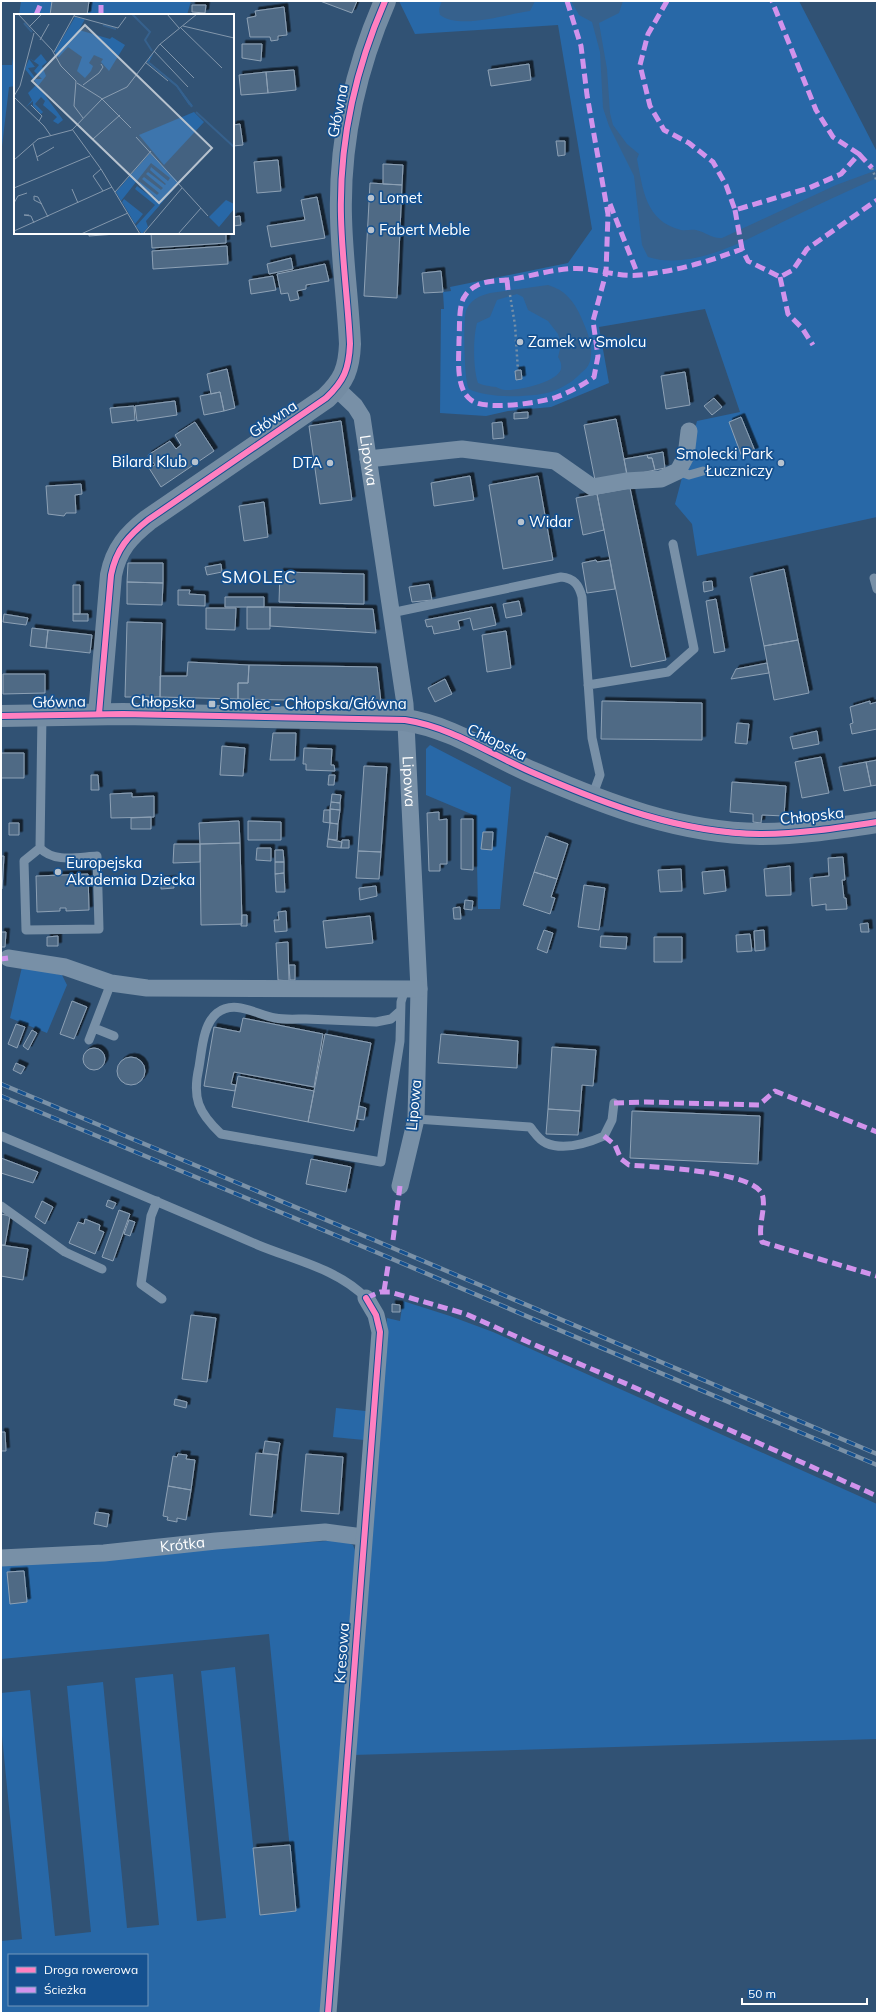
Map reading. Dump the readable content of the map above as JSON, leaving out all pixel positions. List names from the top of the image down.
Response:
{
  "streets": {
    "street": [
      "Główna",
      "Lipowa",
      "Chłopska",
      "Krótka",
      "Kresowa"
    ]
  },
  "crossings": [
    ["Główna", "Lipowa"],
    ["Główna", "Chłopska"],
    ["Lipowa", "Chłopska"],
    ["Krótka", "Kresowa"]
  ],
  "districts": ["SMOLEC"],
  "places": {
    "other": [
      "Lomet",
      "Fabert Meble",
      "Zamek w Smolcu",
      "Bilard Klub",
      "DTA",
      "Smolecki Park Łuczniczy",
      "Widar",
      "Europejska Akademia Dziecka"
    ],
    "transit": ["Smolec - Chłopska/Główna"]
  },
  "legend": ["Droga rowerowa", "Ścieżka"],
  "scale_bar": "50 m"
}
